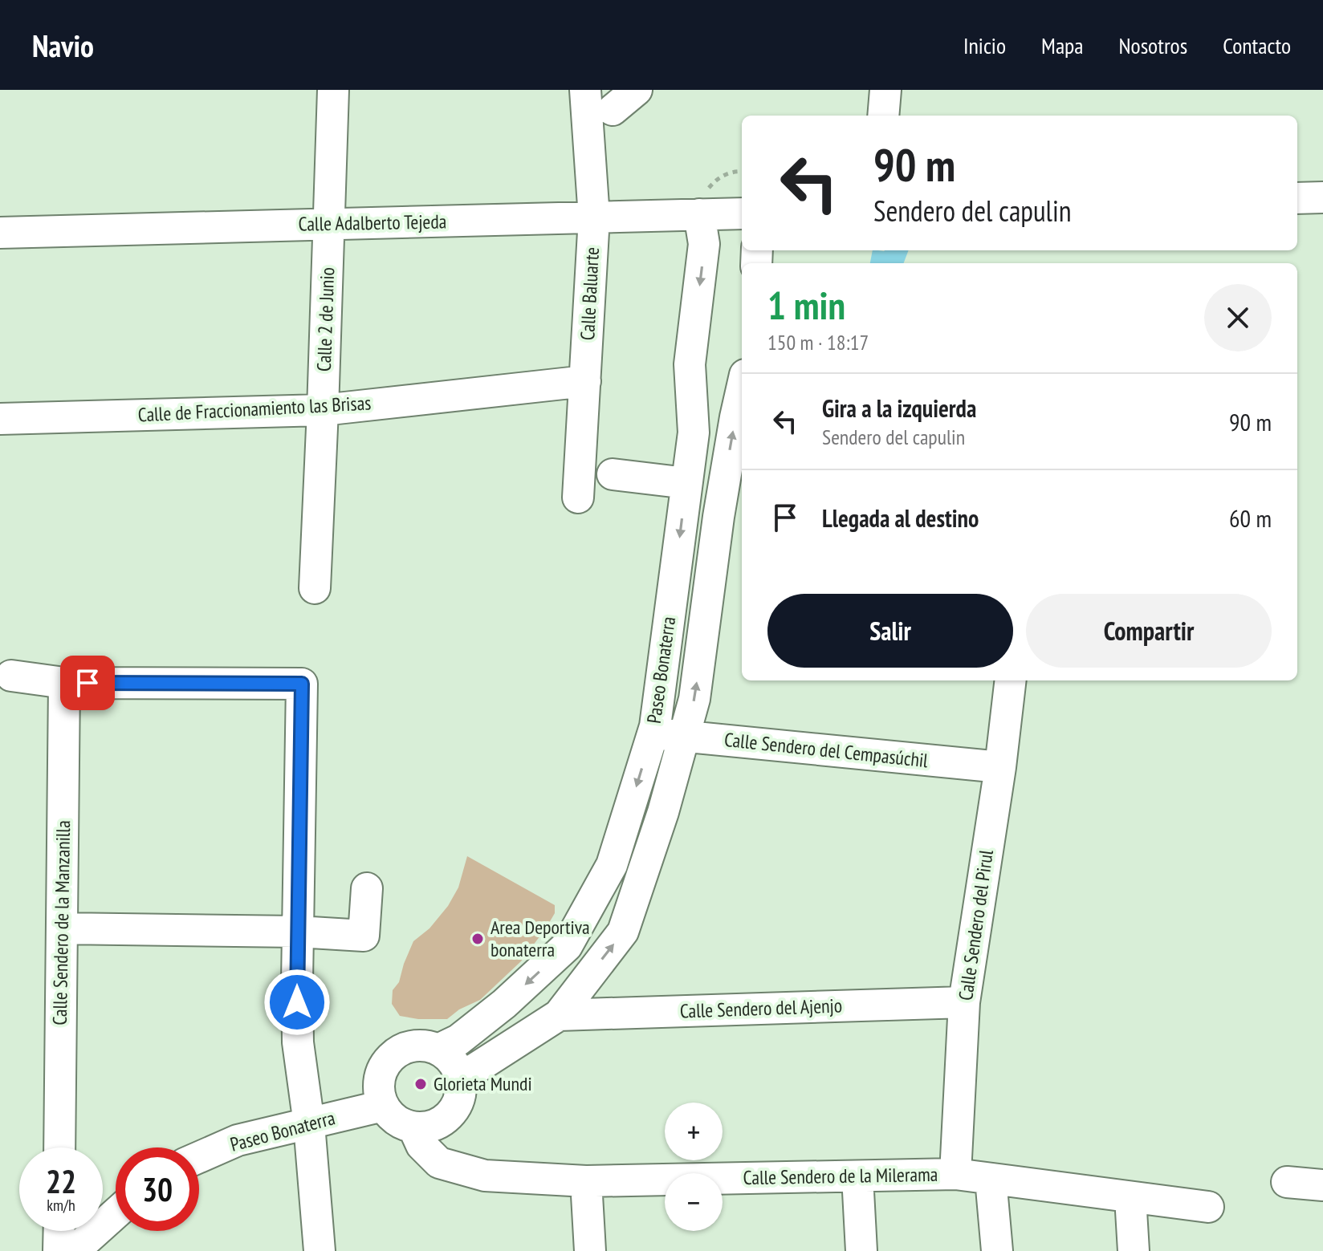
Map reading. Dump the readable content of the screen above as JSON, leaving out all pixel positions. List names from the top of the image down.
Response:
{
  "streets": {
    "street": [
      "Calle Adalberto Tejeda",
      "Calle Baluarte",
      "Calle 2 de Junio",
      "Calle de Fraccionamiento las Brisas",
      "Paseo Bonaterra",
      "Calle Sendero del Cempasúchil",
      "Calle Sendero de la Manzanilla",
      "Calle Sendero del Pirul",
      "Calle Sendero del Ajenjo",
      "Calle Sendero de la Milerama"
    ]
  },
  "crossings": [
    ["Calle Adalberto Tejeda", "Calle Baluarte"],
    ["Calle Adalberto Tejeda", "Calle 2 de Junio"],
    ["Calle Adalberto Tejeda", "Paseo Bonaterra"],
    ["Calle Baluarte", "Calle de Fraccionamiento las Brisas"],
    ["Calle 2 de Junio", "Calle de Fraccionamiento las Brisas"],
    ["Paseo Bonaterra", "Calle Sendero del Cempasúchil"],
    ["Paseo Bonaterra", "Calle Sendero del Ajenjo"],
    ["Paseo Bonaterra", "Calle Sendero de la Milerama"],
    ["Calle Sendero del Cempasúchil", "Calle Sendero del Pirul"],
    ["Calle Sendero del Pirul", "Calle Sendero del Ajenjo"],
    ["Calle Sendero del Pirul", "Calle Sendero de la Milerama"]
  ],
  "places": ["Area Deportiva bonaterra", "Glorieta Mundi"],
  "page": {
    "header": "Navio",
    "nav": [
      "Inicio",
      "Mapa",
      "Nosotros",
      "Contacto"
    ],
    "turn": ["90 m", "Sendero del capulin"],
    "heading": ["1 min", "150 m · 18:17"],
    "list": [
      {
        "name": "Gira a la izquierda",
        "note": "Sendero del capulin",
        "value": "90 m"
      },
      {
        "name": "Llegada al destino",
        "value": "60 m"
      }
    ],
    "buttons": ["Salir", "Compartir"],
    "map_buttons": ["+", "−"],
    "speed": "22 km/h",
    "limit": "30"
  }
}
